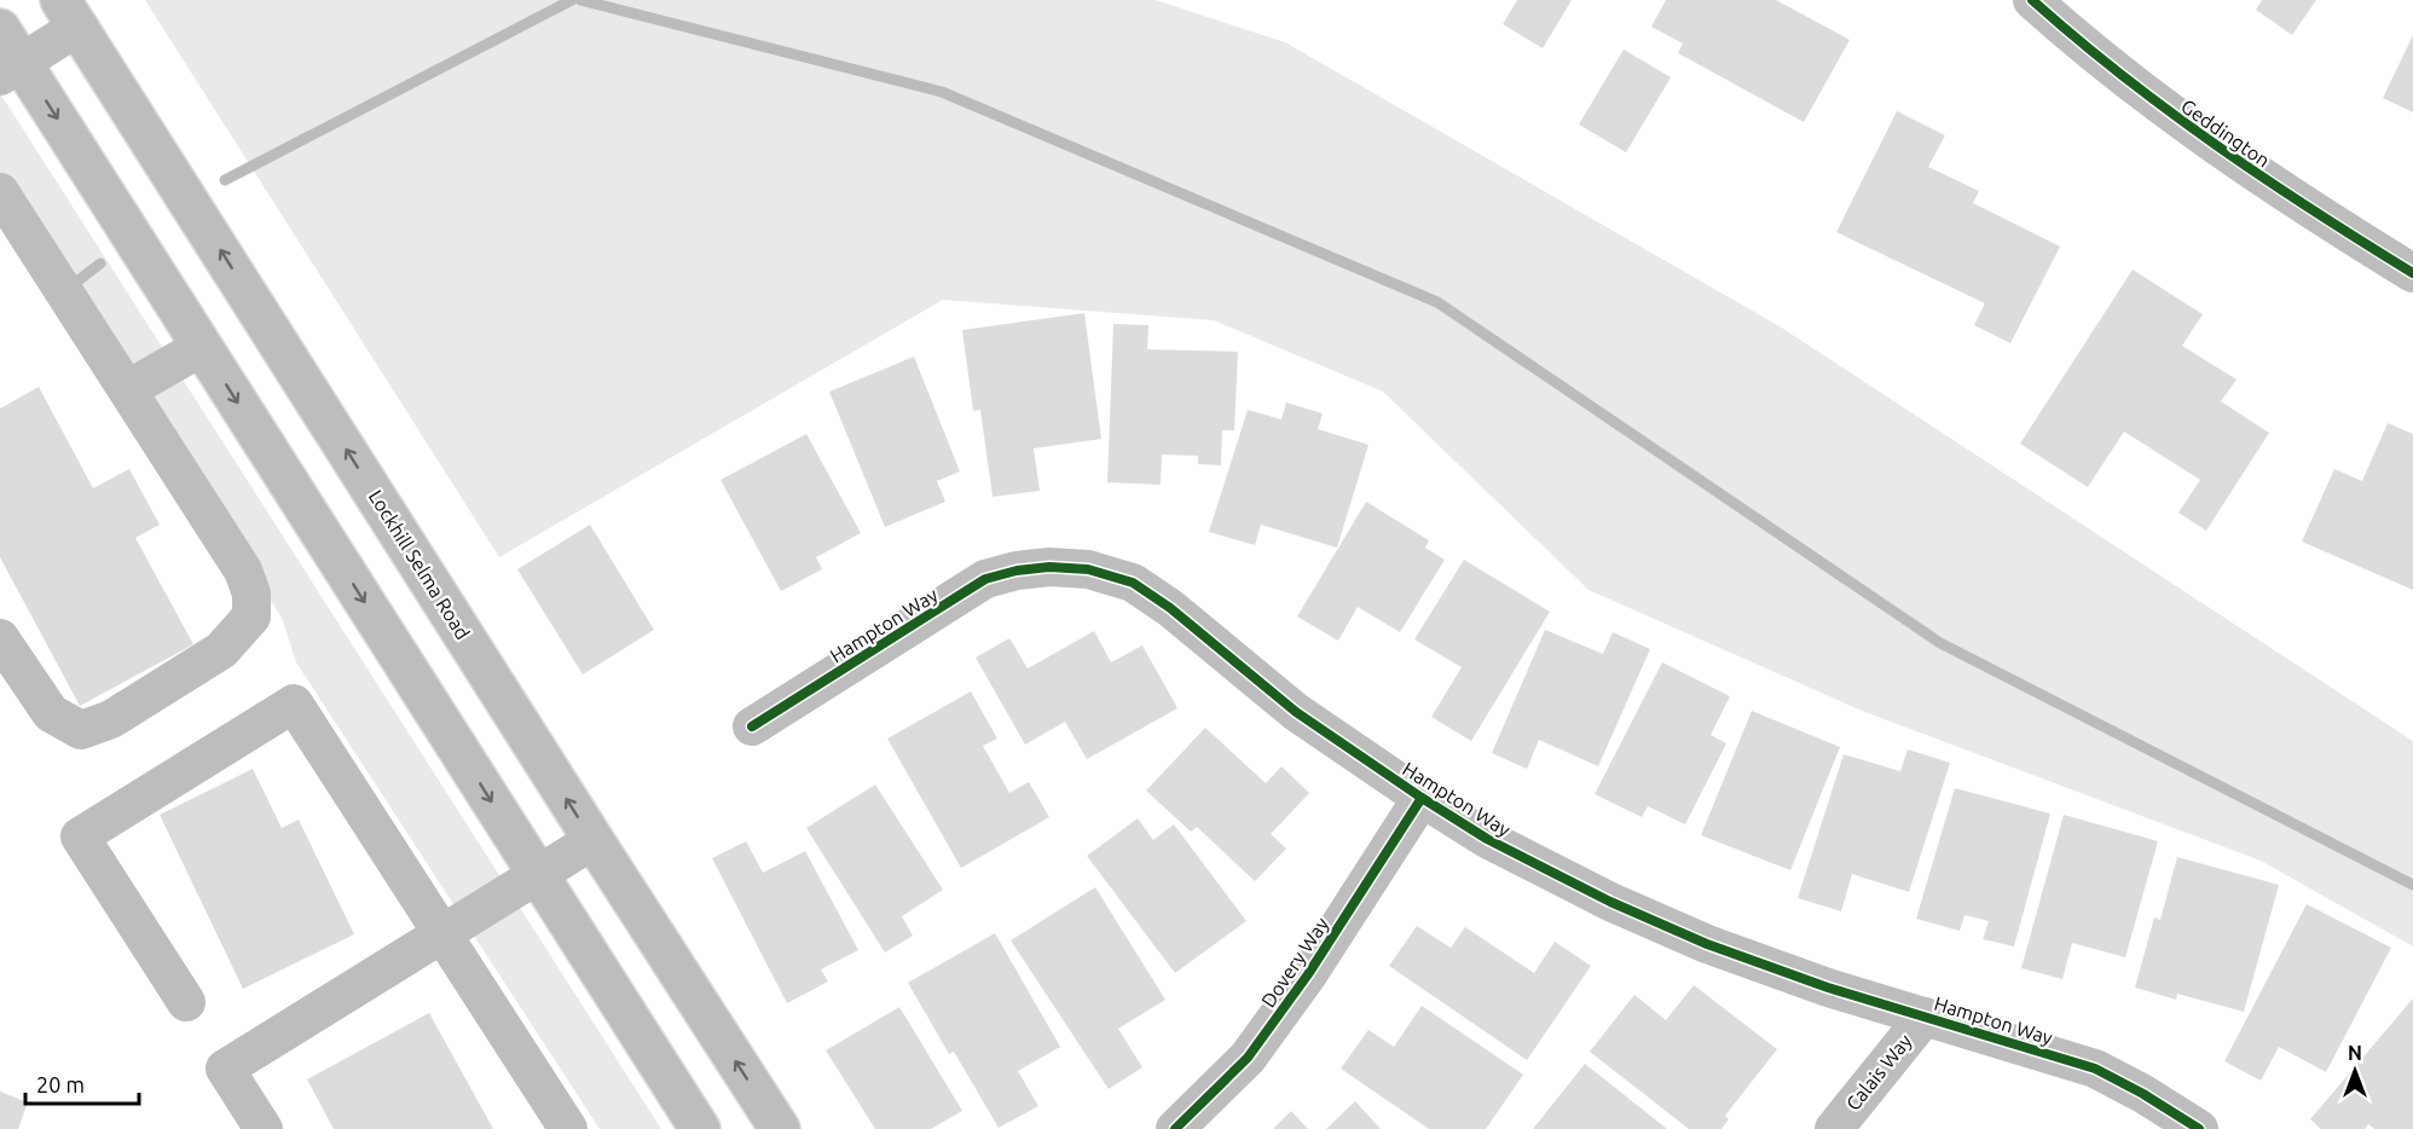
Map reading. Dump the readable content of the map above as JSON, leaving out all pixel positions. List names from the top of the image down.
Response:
{
  "streets": {
    "main road": ["Lockhill Selma Road"],
    "street": [
      "Geddington",
      "Hampton Way",
      "Dovery Way",
      "Calais Way"
    ]
  },
  "crossings": [
    ["Hampton Way", "Dovery Way"],
    ["Hampton Way", "Calais Way"]
  ],
  "scale_bar": "20 m",
  "north": "top"
}
